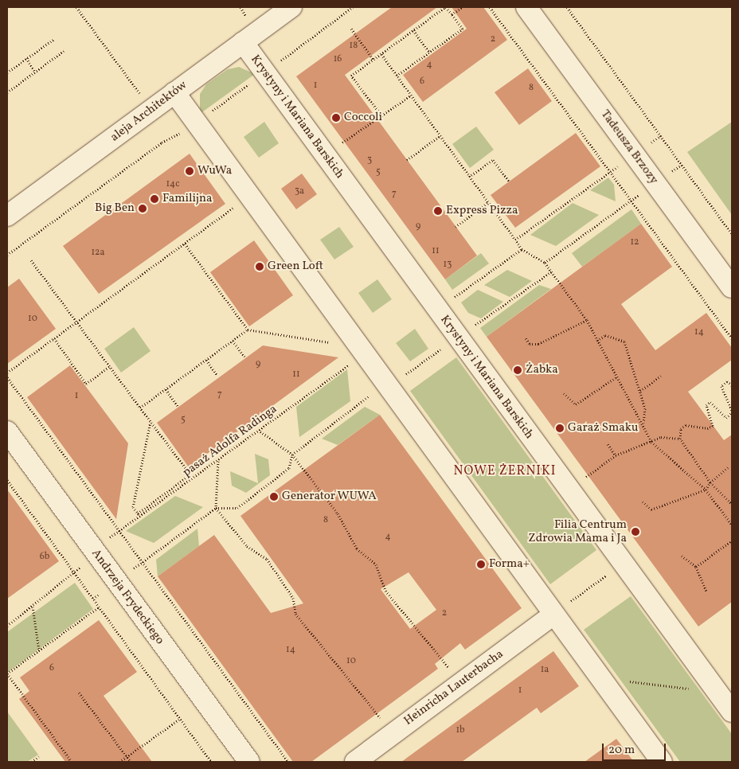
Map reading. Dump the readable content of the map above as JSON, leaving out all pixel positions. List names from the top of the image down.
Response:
{
  "streets": {
    "street": [
      "aleja Architektów",
      "Krystyny i Mariana Barskich",
      "Tadeusza Brzozy",
      "Andrzeja Frydeckiego",
      "Heinricha Lauterbacha"
    ],
    "path": ["pasaż Adolfa Radinga"]
  },
  "crossings": [
    ["aleja Architektów", "Krystyny i Mariana Barskich"]
  ],
  "districts": ["NOWE ŻERNIKI"],
  "places": [
    "Coccoli",
    "WuWa",
    "Familijna",
    "Big Ben",
    "Express Pizza",
    "Green Loft",
    "Żabka",
    "Garaż Smaku",
    "Generator WUWA",
    "Filia Centrum Zdrowia Mama i Ja",
    "Forma+"
  ],
  "house_numbers": [
    "2",
    "18",
    "16",
    "4",
    "6",
    "1",
    "8",
    "3",
    "5",
    "14c",
    "3a",
    "7",
    "9",
    "12",
    "11",
    "12a",
    "13",
    "10",
    "14",
    "9",
    "11",
    "7",
    "1",
    "5",
    "8",
    "4",
    "6b",
    "2",
    "14",
    "10",
    "6",
    "1a",
    "1",
    "1b"
  ],
  "scale_bar": "20 m"
}
